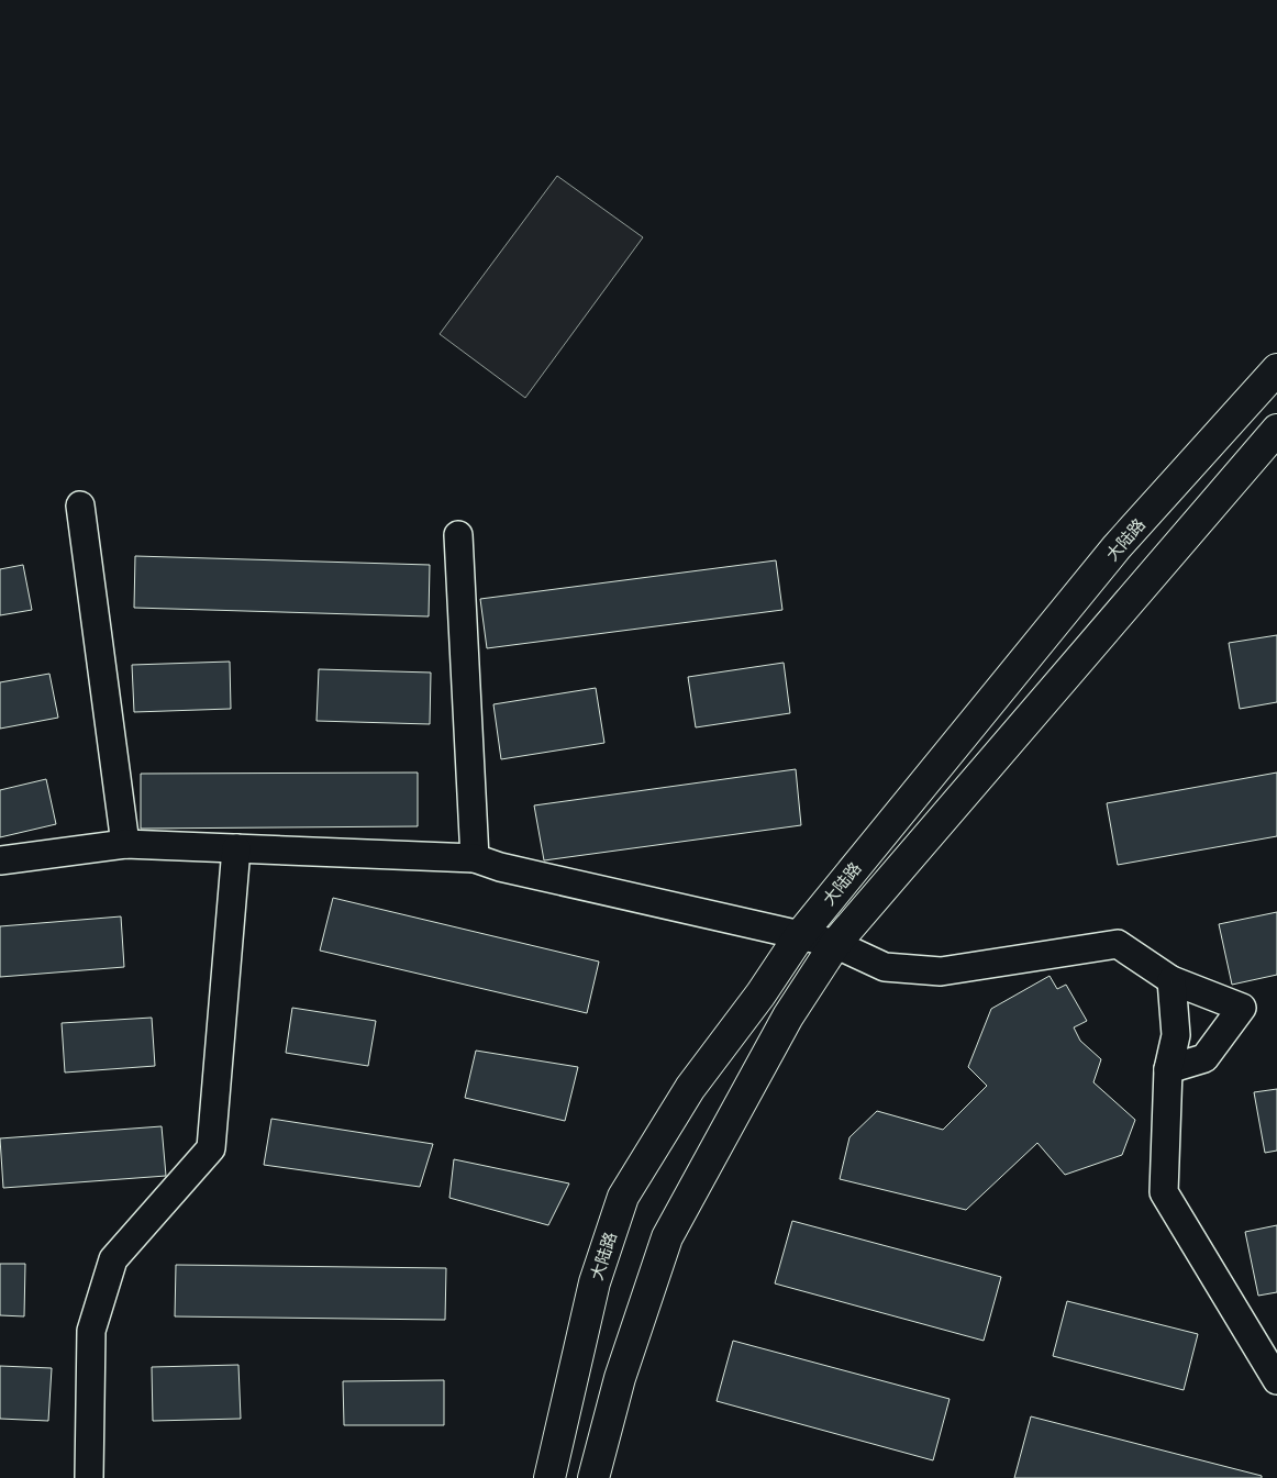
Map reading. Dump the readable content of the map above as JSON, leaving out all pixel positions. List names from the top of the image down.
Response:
{
  "streets": {
    "main road": ["大陆路"]
  }
}
